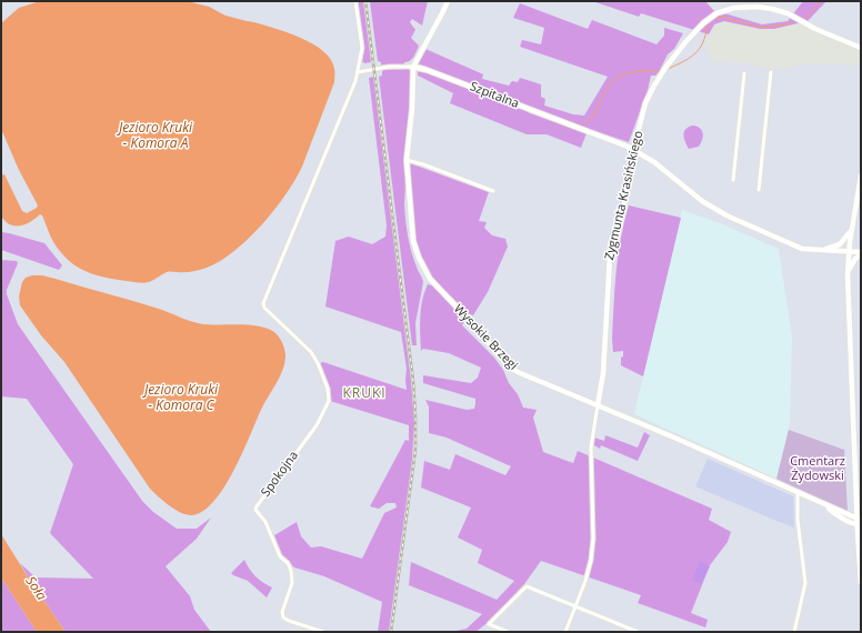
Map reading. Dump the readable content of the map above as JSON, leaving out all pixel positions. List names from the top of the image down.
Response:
{
  "streets": {
    "street": [
      "Szpitalna",
      "Zygmunta Krasińskiego",
      "Wysokie Brzegi",
      "Spokojna"
    ]
  },
  "crossings": [
    ["Szpitalna", "Zygmunta Krasińskiego"],
    ["Szpitalna", "Wysokie Brzegi"],
    ["Szpitalna", "Spokojna"],
    ["Zygmunta Krasińskiego", "Wysokie Brzegi"]
  ],
  "districts": ["KRUKI"],
  "water": ["Jezioro Kruki - Komora A", "Jezioro Kruki - Komora C", "Soła"],
  "parks": ["Cmentarz Żydowski"]
}
